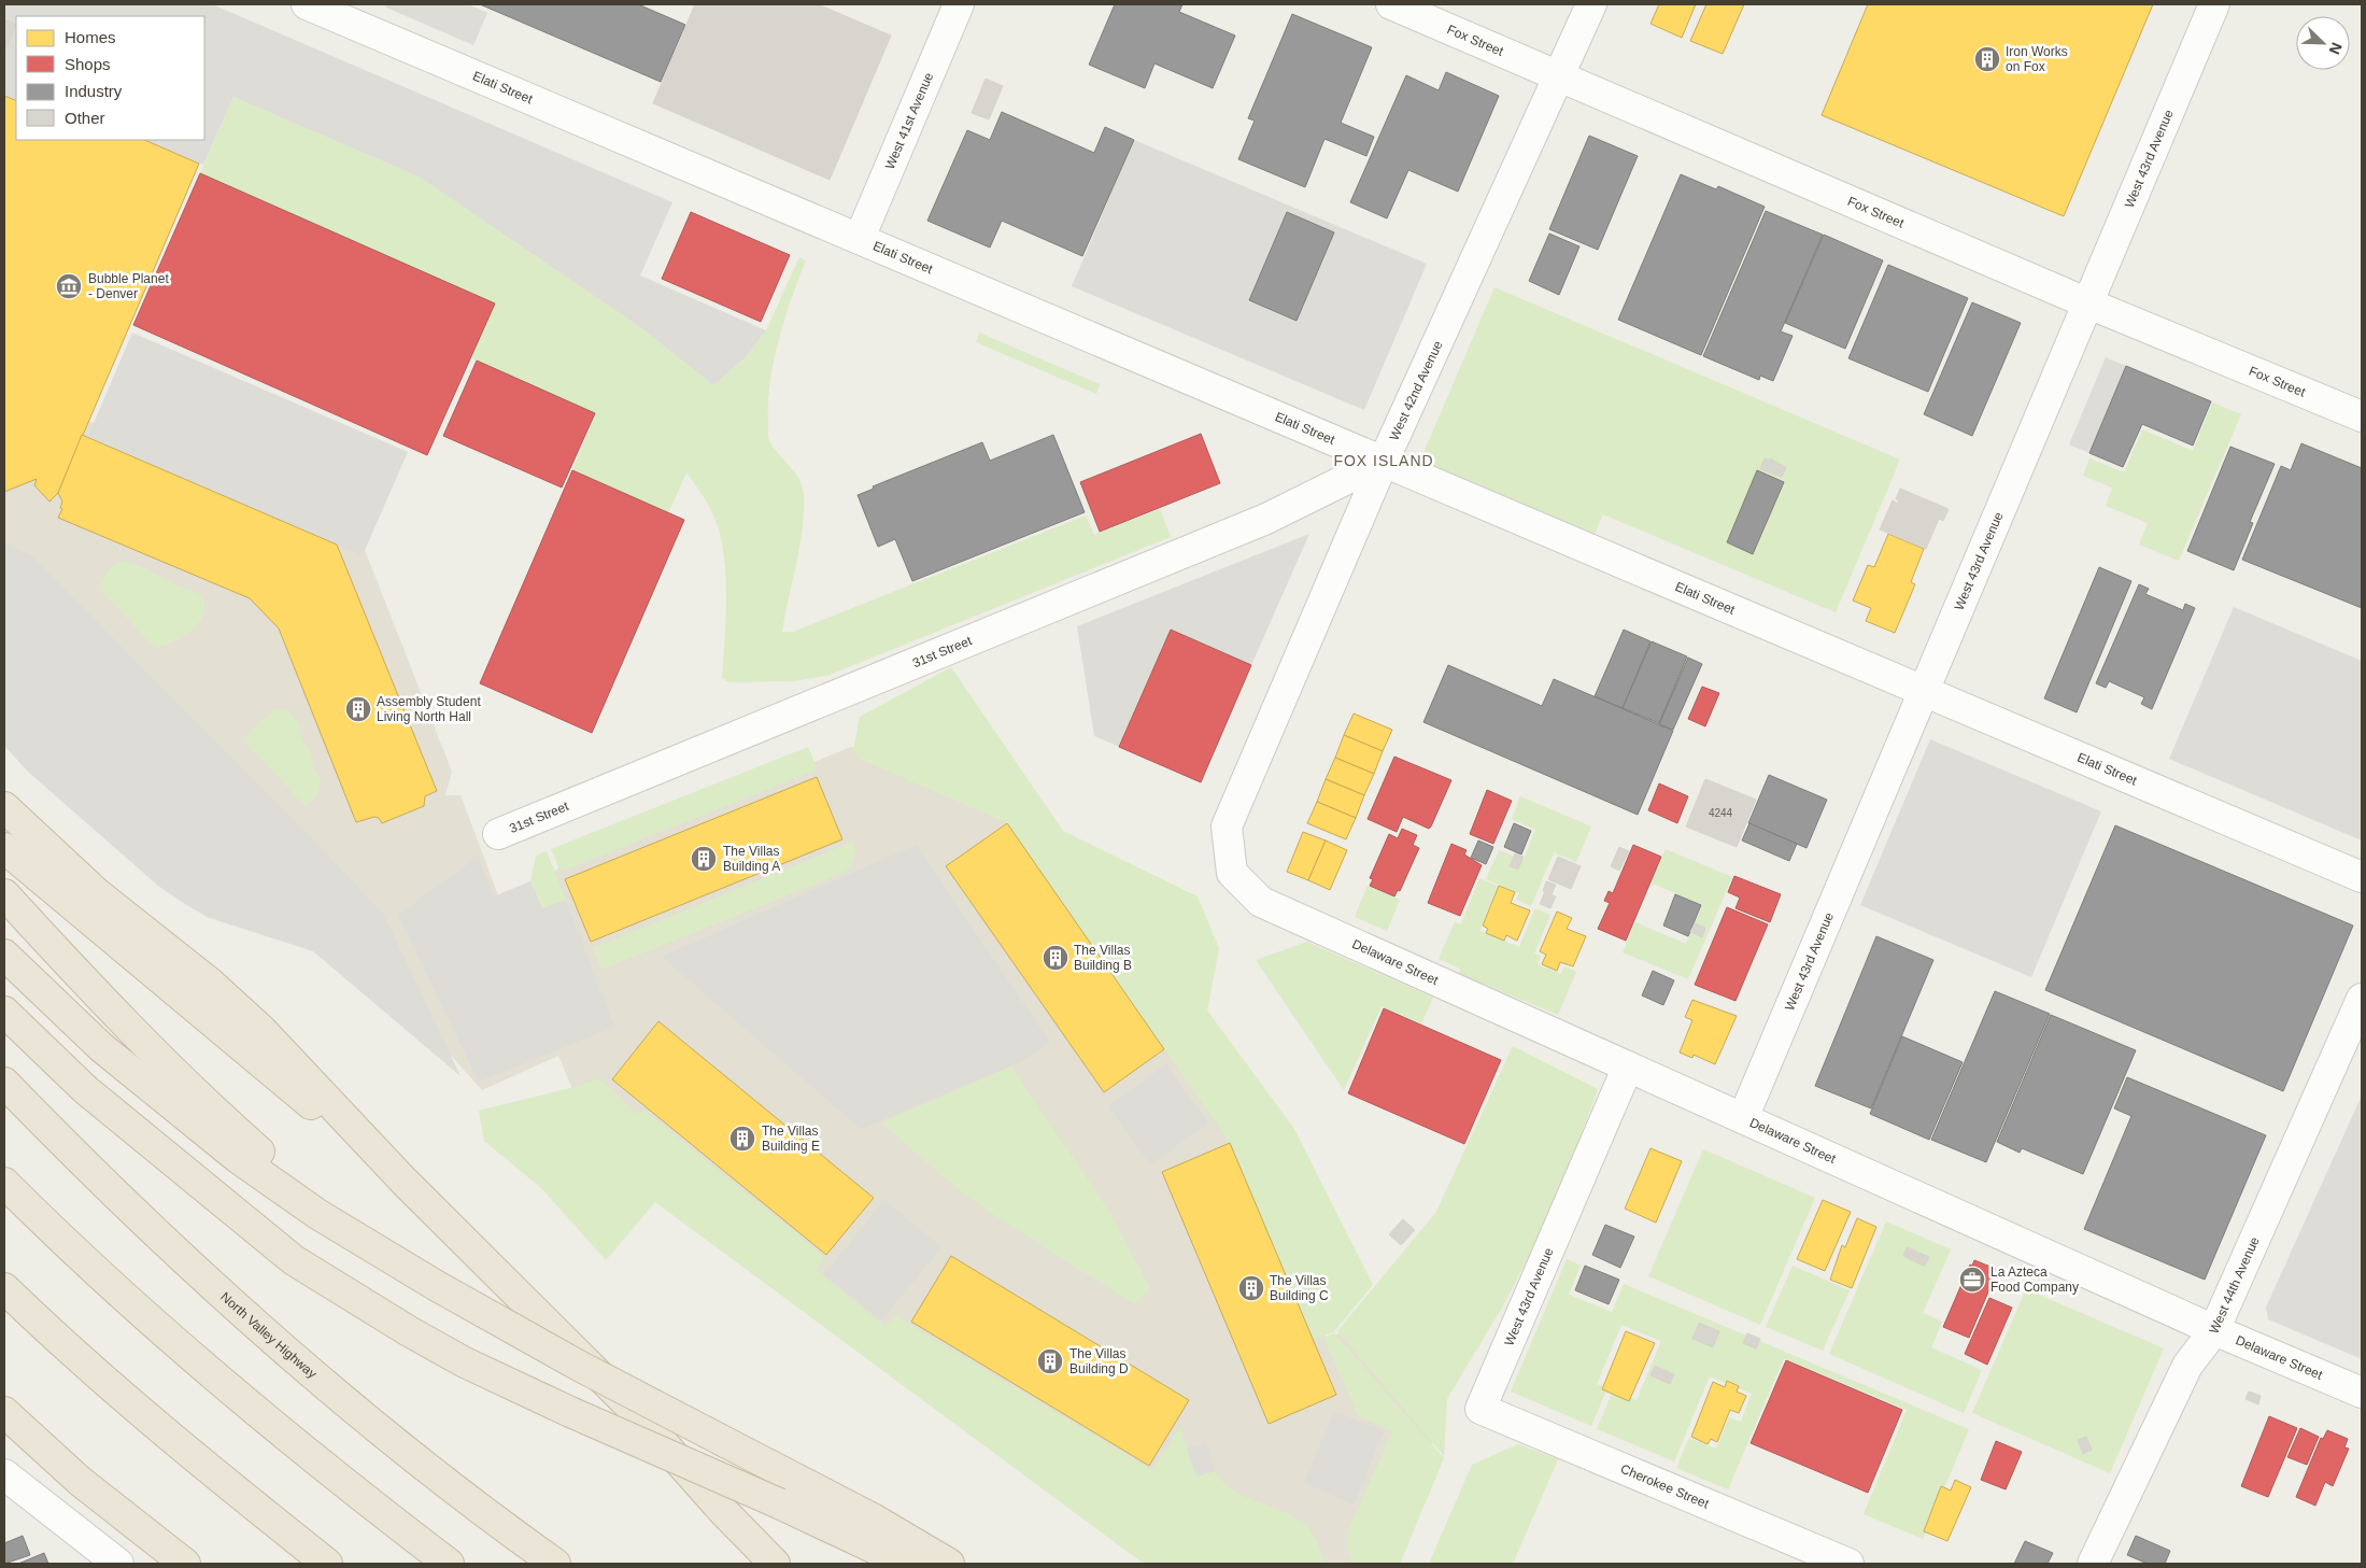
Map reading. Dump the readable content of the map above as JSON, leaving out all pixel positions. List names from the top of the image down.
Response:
{
  "streets": {
    "highway": ["North Valley Highway"],
    "street": [
      "Fox Street",
      "Elati Street",
      "West 41st Avenue",
      "West 43rd Avenue",
      "West 42nd Avenue",
      "31st Street",
      "Delaware Street",
      "West 44th Avenue",
      "Cherokee Street"
    ]
  },
  "crossings": [
    ["Fox Street", "West 43rd Avenue"],
    ["Fox Street", "West 42nd Avenue"],
    ["Elati Street", "West 41st Avenue"],
    ["Elati Street", "West 43rd Avenue"],
    ["Elati Street", "West 42nd Avenue"],
    ["Elati Street", "31st Street"],
    ["West 43rd Avenue", "Delaware Street"],
    ["West 43rd Avenue", "Cherokee Street"],
    ["West 42nd Avenue", "31st Street"],
    ["West 42nd Avenue", "Delaware Street"],
    ["Delaware Street", "West 44th Avenue"]
  ],
  "districts": ["FOX ISLAND"],
  "places": {
    "building": [
      "Iron Works on Fox",
      "Assembly Student Living North Hall",
      "The Villas Building A",
      "The Villas Building B",
      "The Villas Building E",
      "The Villas Building C",
      "The Villas Building D"
    ],
    "museum": ["Bubble Planet - Denver"],
    "office": ["La Azteca Food Company"]
  },
  "house_numbers": ["4244"],
  "legend": [
    "Homes",
    "Shops",
    "Industry",
    "Other"
  ],
  "north": "bottom right"
}
